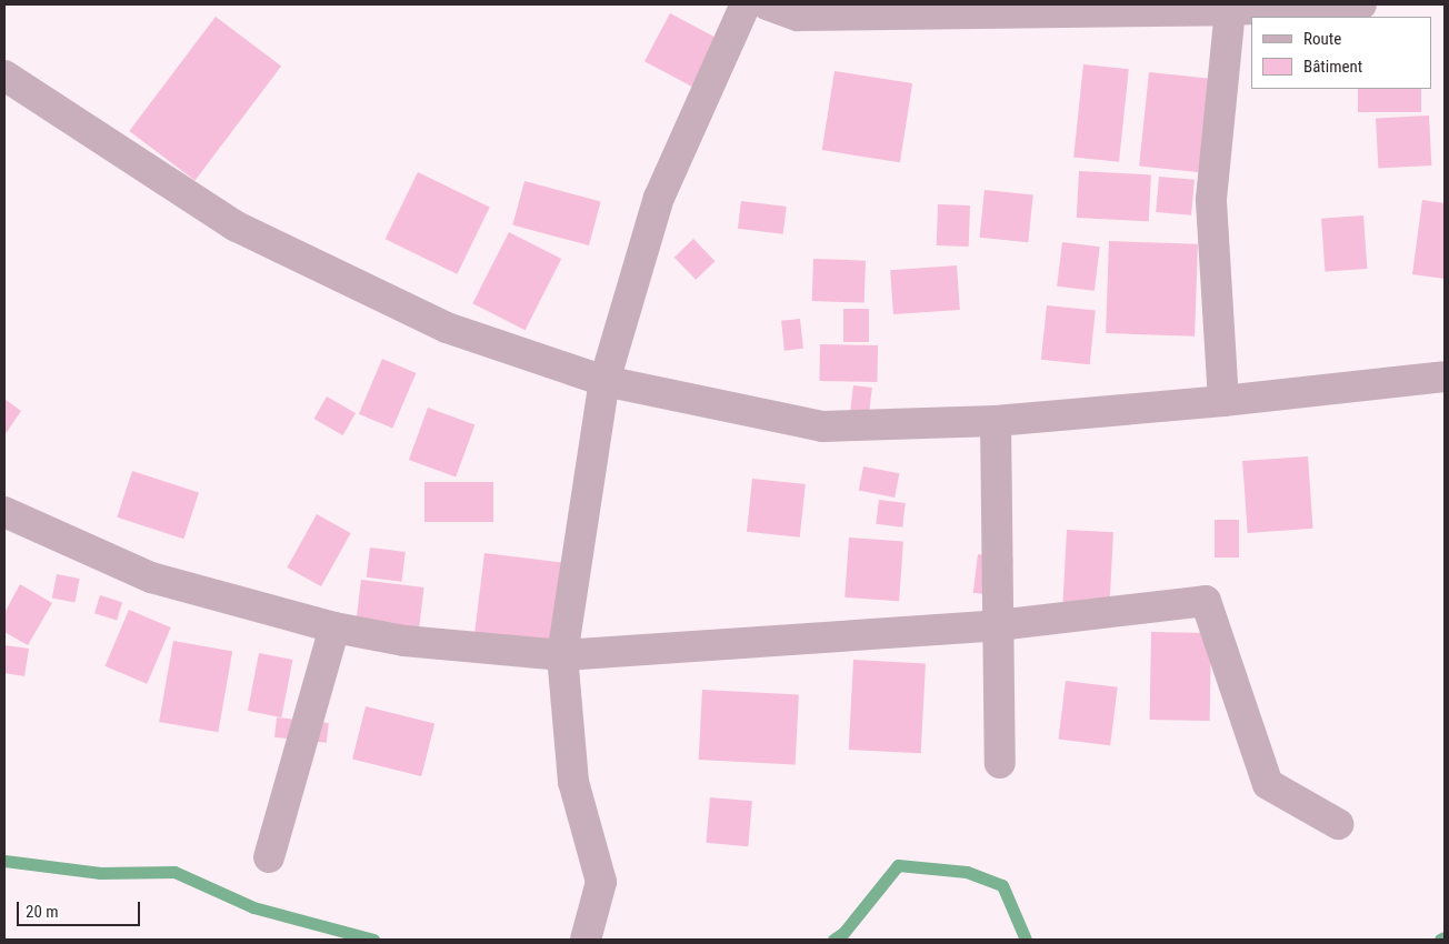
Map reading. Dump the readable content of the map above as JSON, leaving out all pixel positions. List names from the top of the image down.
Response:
{
  "legend": ["Route", "Bâtiment"],
  "scale_bar": "20 m"
}
